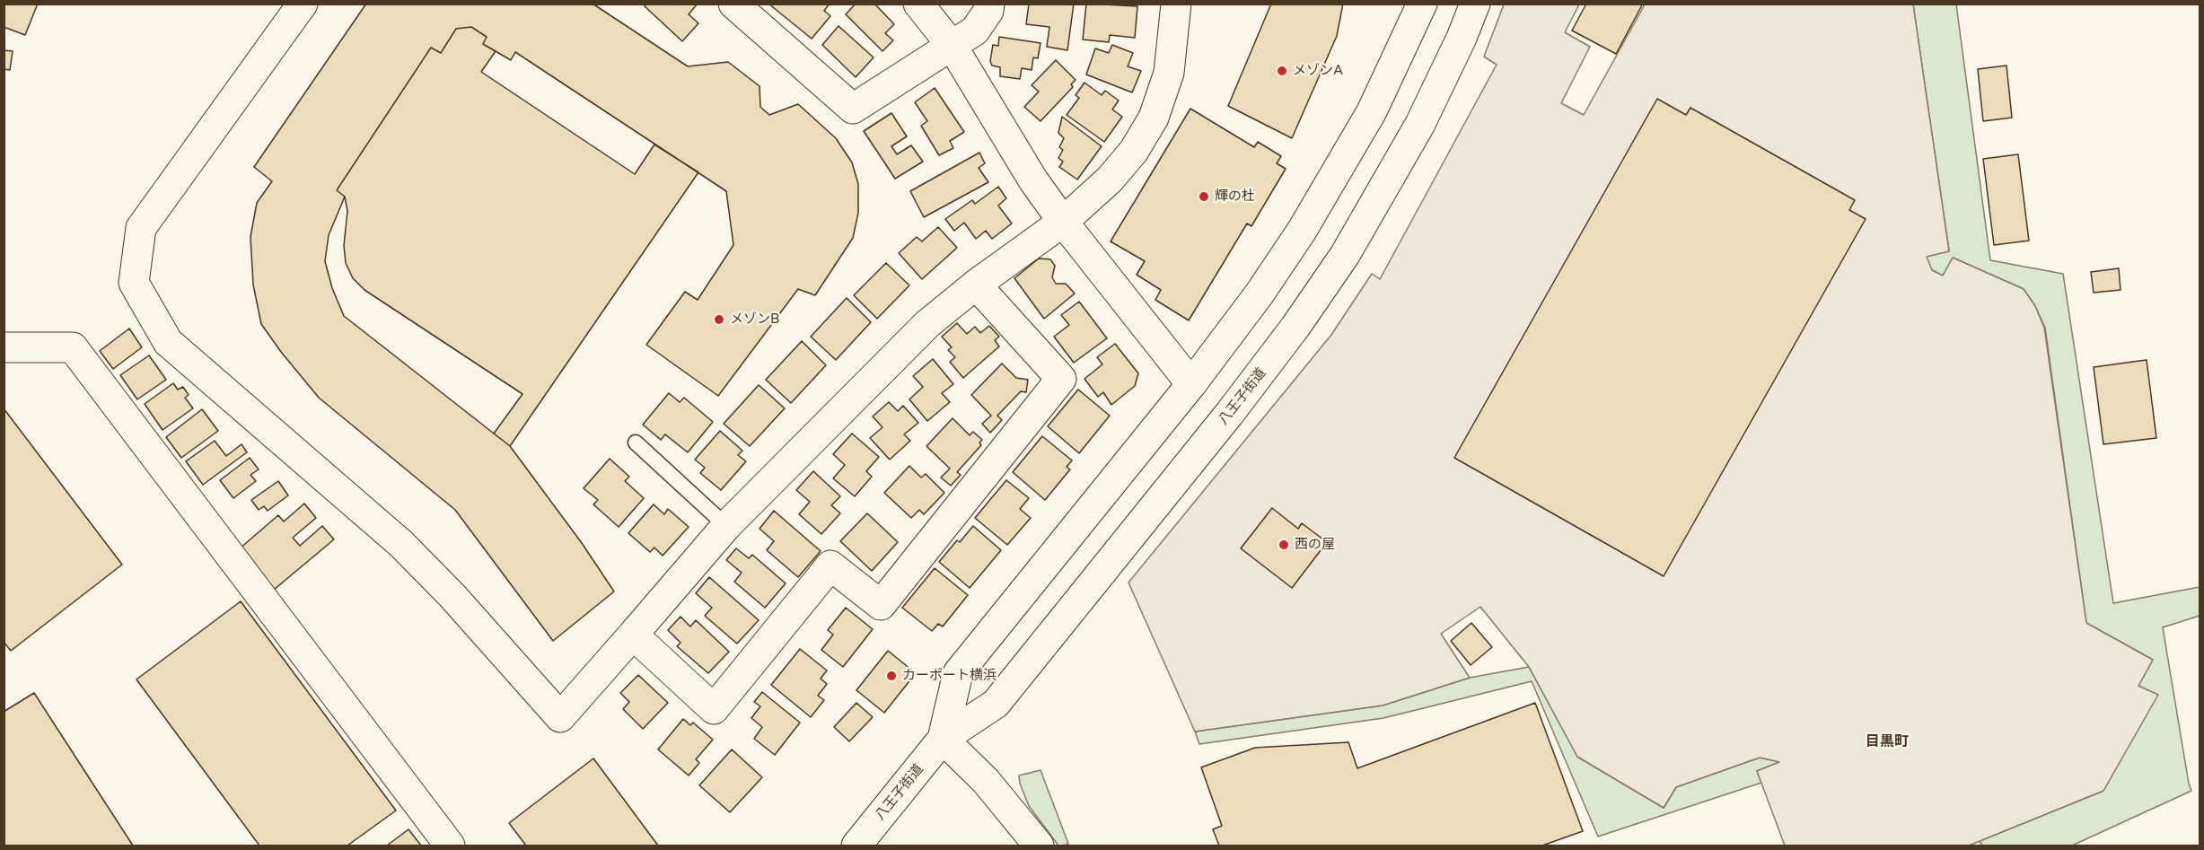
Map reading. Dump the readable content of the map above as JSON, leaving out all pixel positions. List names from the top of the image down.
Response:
{
  "streets": {
    "street": ["八王子街道"]
  },
  "districts": ["目黒町"],
  "places": [
    "メゾンA",
    "輝の杜",
    "メゾンB",
    "西の屋",
    "カーポート横浜"
  ]
}
